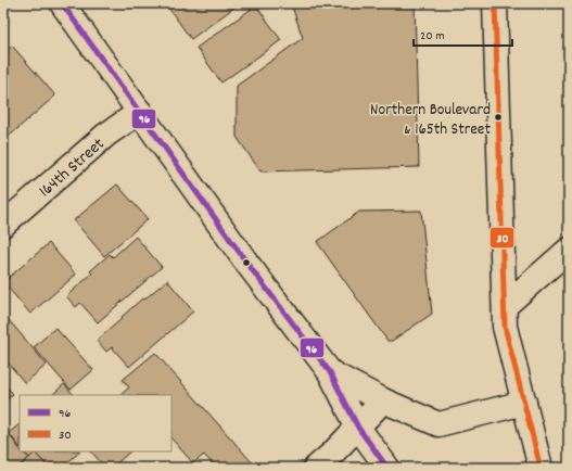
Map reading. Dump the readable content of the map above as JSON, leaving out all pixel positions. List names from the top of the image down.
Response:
{
  "streets": {
    "street": ["164th Street"]
  },
  "places": ["Northern Boulevard & 165th Street"],
  "lines": ["transit line 96", "transit line 30"],
  "legend": ["96", "30"],
  "scale_bar": "20 m"
}
